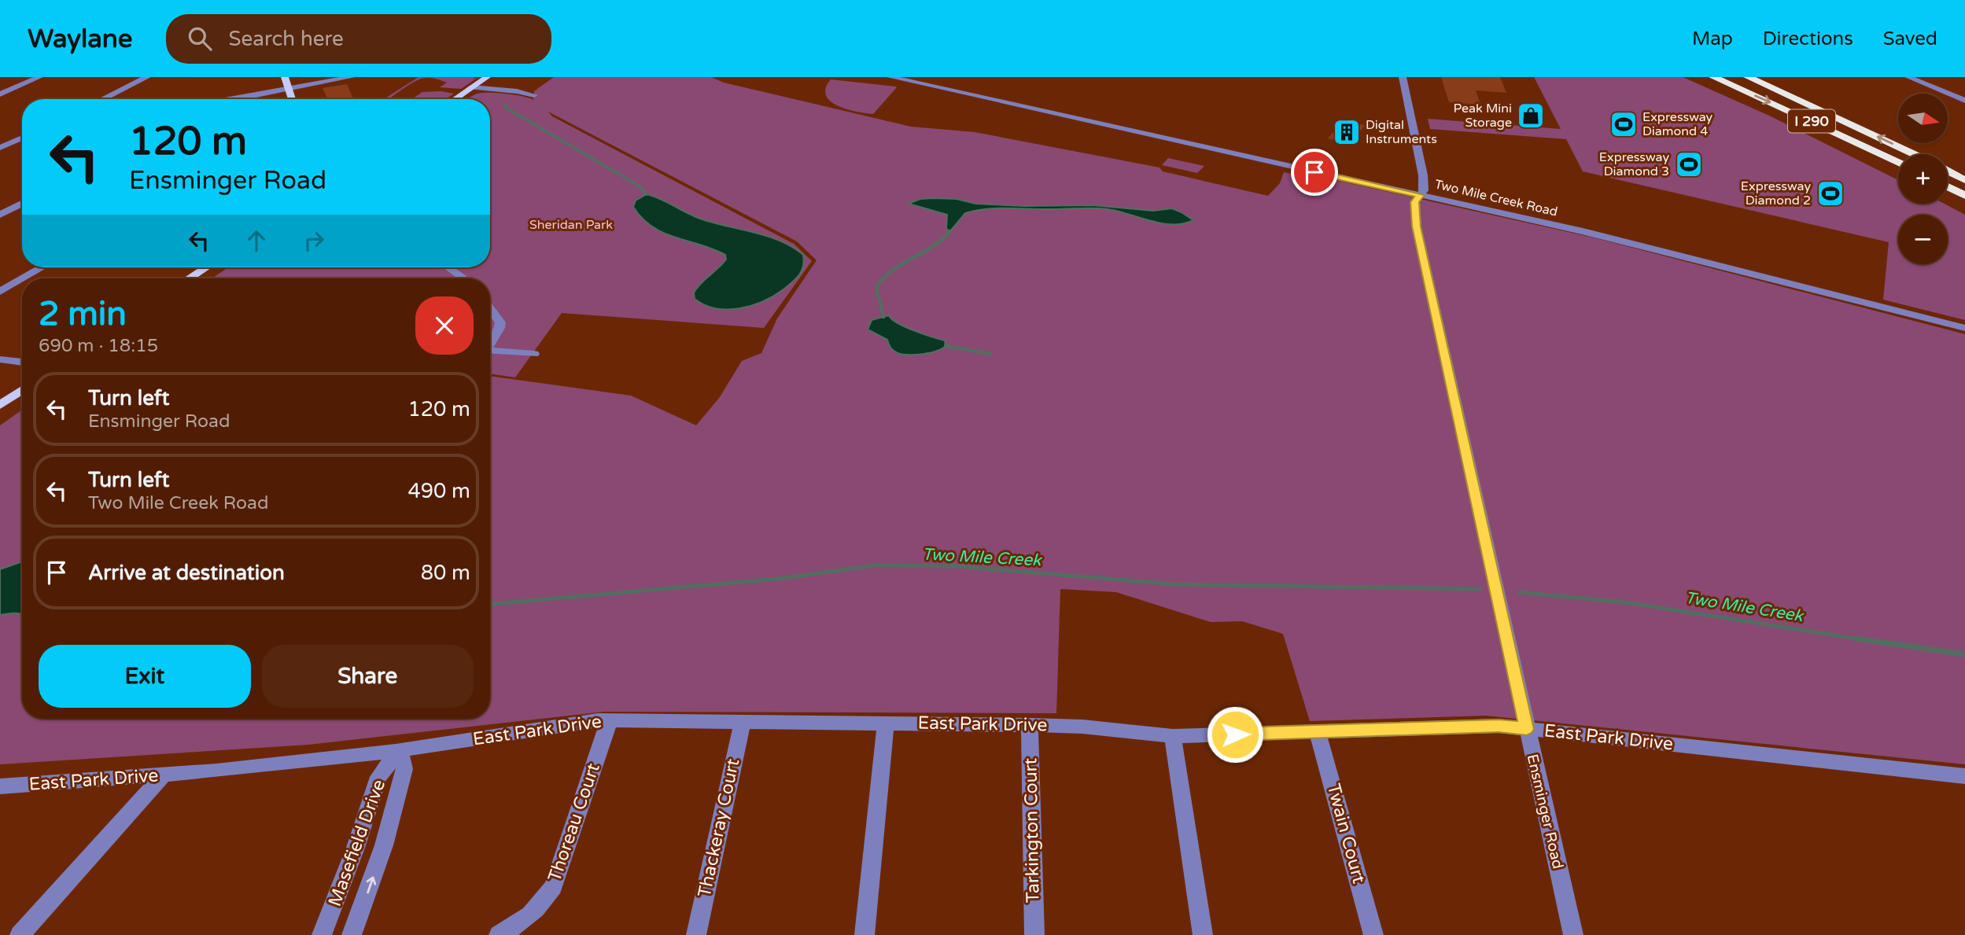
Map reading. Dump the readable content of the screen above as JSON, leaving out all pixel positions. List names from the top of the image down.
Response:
{
  "streets": {
    "highway": ["I 290"],
    "street": [
      "Two Mile Creek Road",
      "East Park Drive",
      "Ensminger Road",
      "Thoreau Court",
      "Thackeray Court",
      "Tarkington Court",
      "Twain Court",
      "Masefield Drive"
    ]
  },
  "crossings": [
    ["Two Mile Creek Road", "Ensminger Road"],
    ["East Park Drive", "Ensminger Road"],
    ["East Park Drive", "Thoreau Court"],
    ["East Park Drive", "Thackeray Court"],
    ["East Park Drive", "Tarkington Court"],
    ["East Park Drive", "Twain Court"],
    ["East Park Drive", "Masefield Drive"]
  ],
  "water": ["Two Mile Creek"],
  "parks": ["Sheridan Park"],
  "places": {
    "shop": ["Peak Mini Storage"],
    "sports": ["Expressway Diamond 4", "Expressway Diamond 3", "Expressway Diamond 2"],
    "building": ["Digital Instruments"]
  },
  "north": "right",
  "page": {
    "header": "Waylane",
    "search": "Search here",
    "nav": ["Map", "Directions", "Saved"],
    "map_buttons": ["+", "−"],
    "turn": ["120 m", "Ensminger Road"],
    "heading": ["2 min", "690 m · 18:15"],
    "list": [
      {
        "name": "Turn left",
        "note": "Ensminger Road",
        "value": "120 m"
      },
      {
        "name": "Turn left",
        "note": "Two Mile Creek Road",
        "value": "490 m"
      },
      {
        "name": "Arrive at destination",
        "value": "80 m"
      }
    ],
    "buttons": ["Exit", "Share"]
  }
}
